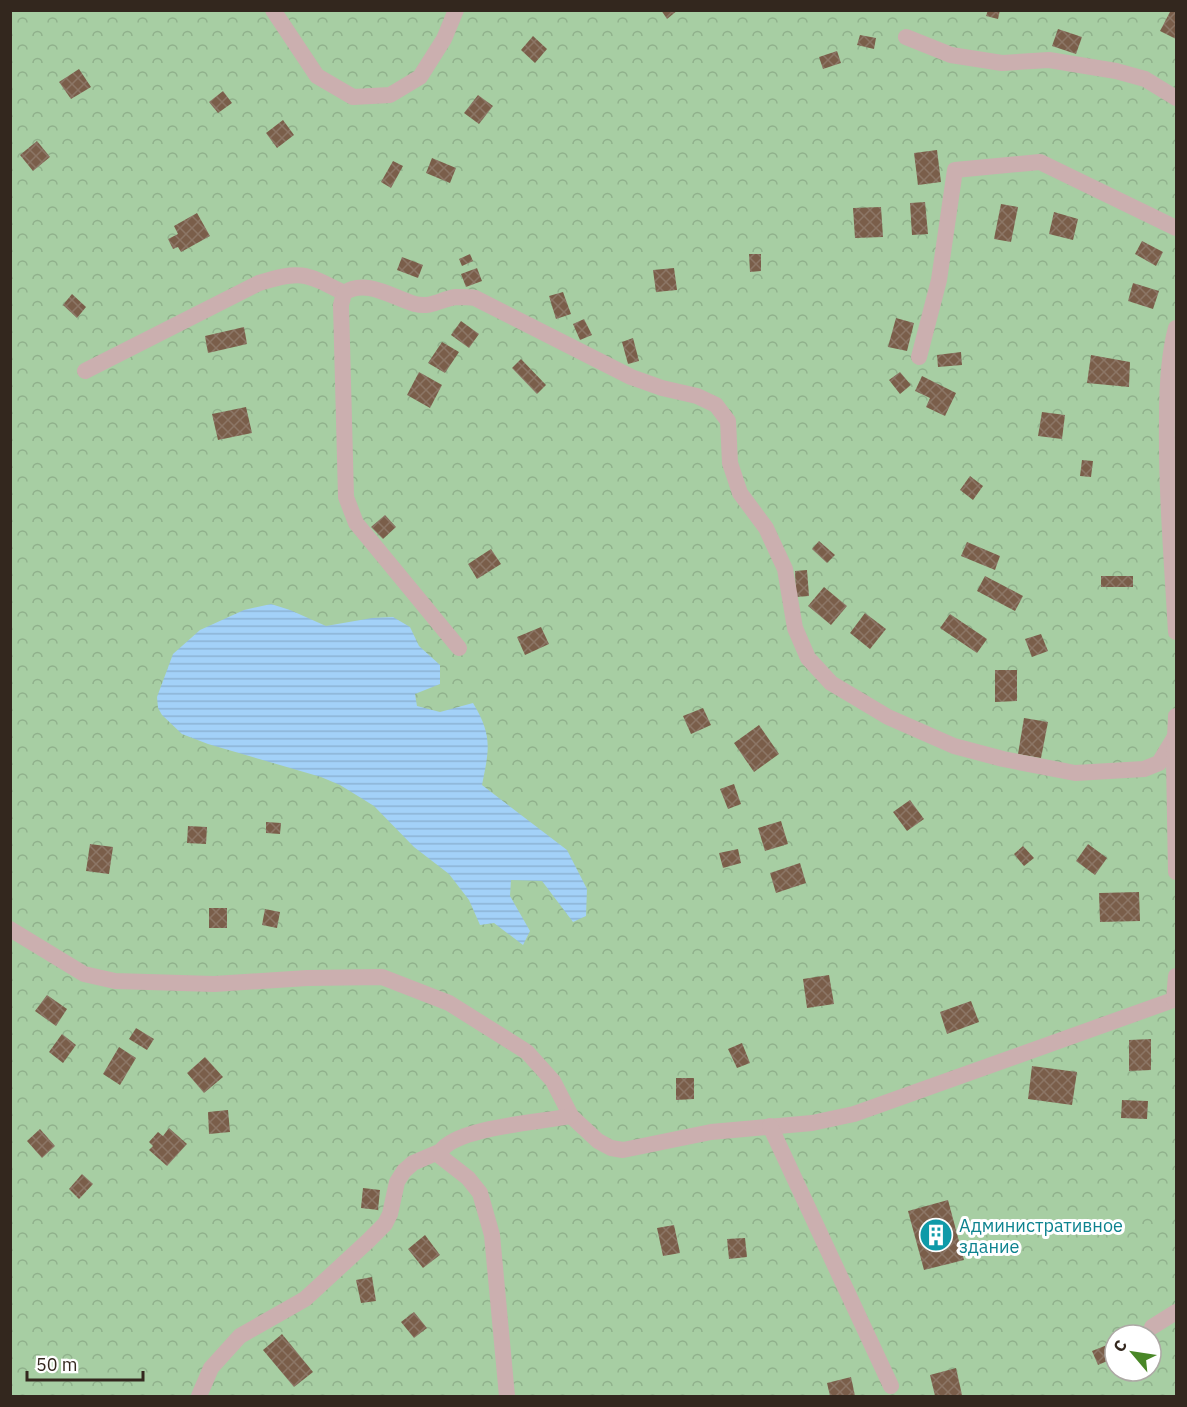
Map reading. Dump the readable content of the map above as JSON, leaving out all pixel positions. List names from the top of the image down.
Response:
{
  "places": {
    "building": ["Административное здание"]
  },
  "scale_bar": "50 m",
  "north": "top left"
}
